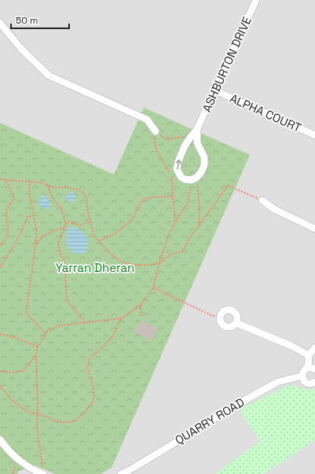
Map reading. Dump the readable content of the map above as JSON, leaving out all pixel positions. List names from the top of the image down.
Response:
{
  "streets": {
    "street": ["ASHBURTON DRIVE", "ALPHA COURT", "QUARRY ROAD"]
  },
  "crossings": [
    ["ASHBURTON DRIVE", "ALPHA COURT"]
  ],
  "parks": ["Yarran Dheran"],
  "scale_bar": "50 m"
}
